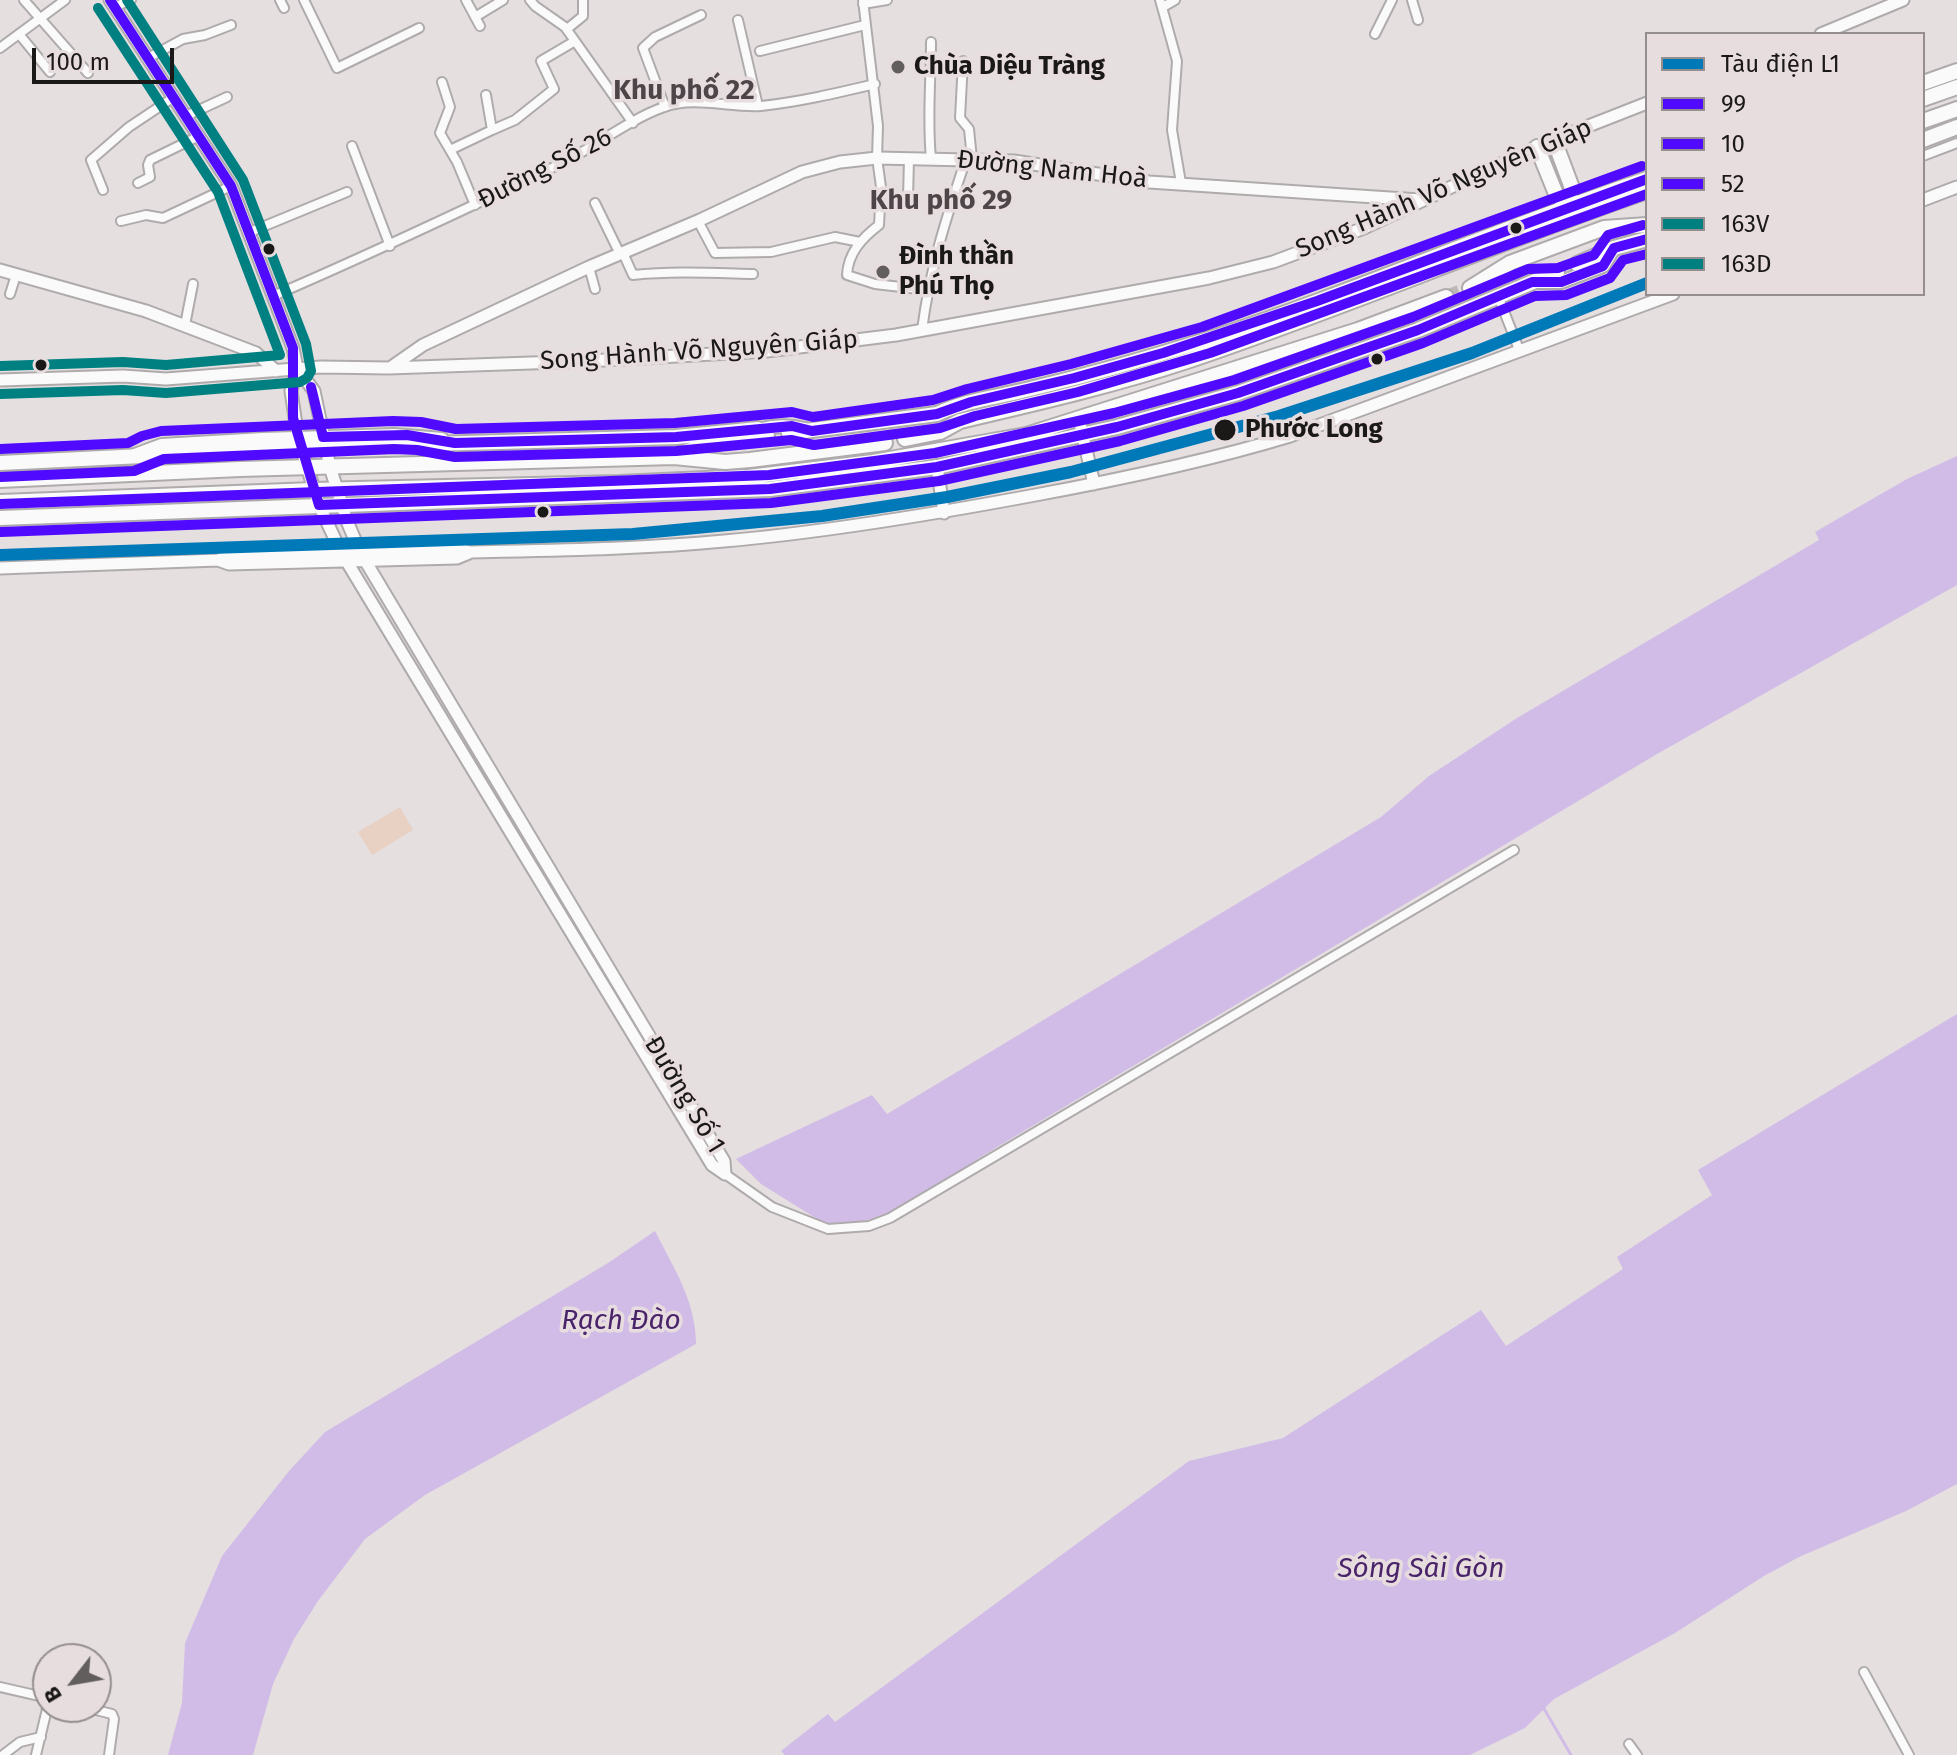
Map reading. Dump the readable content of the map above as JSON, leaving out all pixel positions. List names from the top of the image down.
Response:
{
  "streets": {
    "main road": ["Đường Nam Hoà", "Song Hành Võ Nguyên Giáp", "Đường Số 1"],
    "street": ["Đường Số 26"]
  },
  "crossings": [
    ["Đường Nam Hoà", "Song Hành Võ Nguyên Giáp"],
    ["Song Hành Võ Nguyên Giáp", "Đường Số 1"]
  ],
  "districts": ["Khu phố 22", "Khu phố 29"],
  "water": ["Rạch Đào", "Sông Sài Gòn"],
  "places": ["Chùa Diệu Tràng", "Đình thần Phú Thọ", "Phước Long"],
  "lines": [
    "transit line 99",
    "transit line 163V",
    "transit line 163D",
    "transit line 52",
    "transit line 10",
    "metro line L1"
  ],
  "legend": [
    "Tàu điện L1",
    "99",
    "10",
    "52",
    "163V",
    "163D"
  ],
  "scale_bar": "100 m",
  "north": "bottom left"
}
